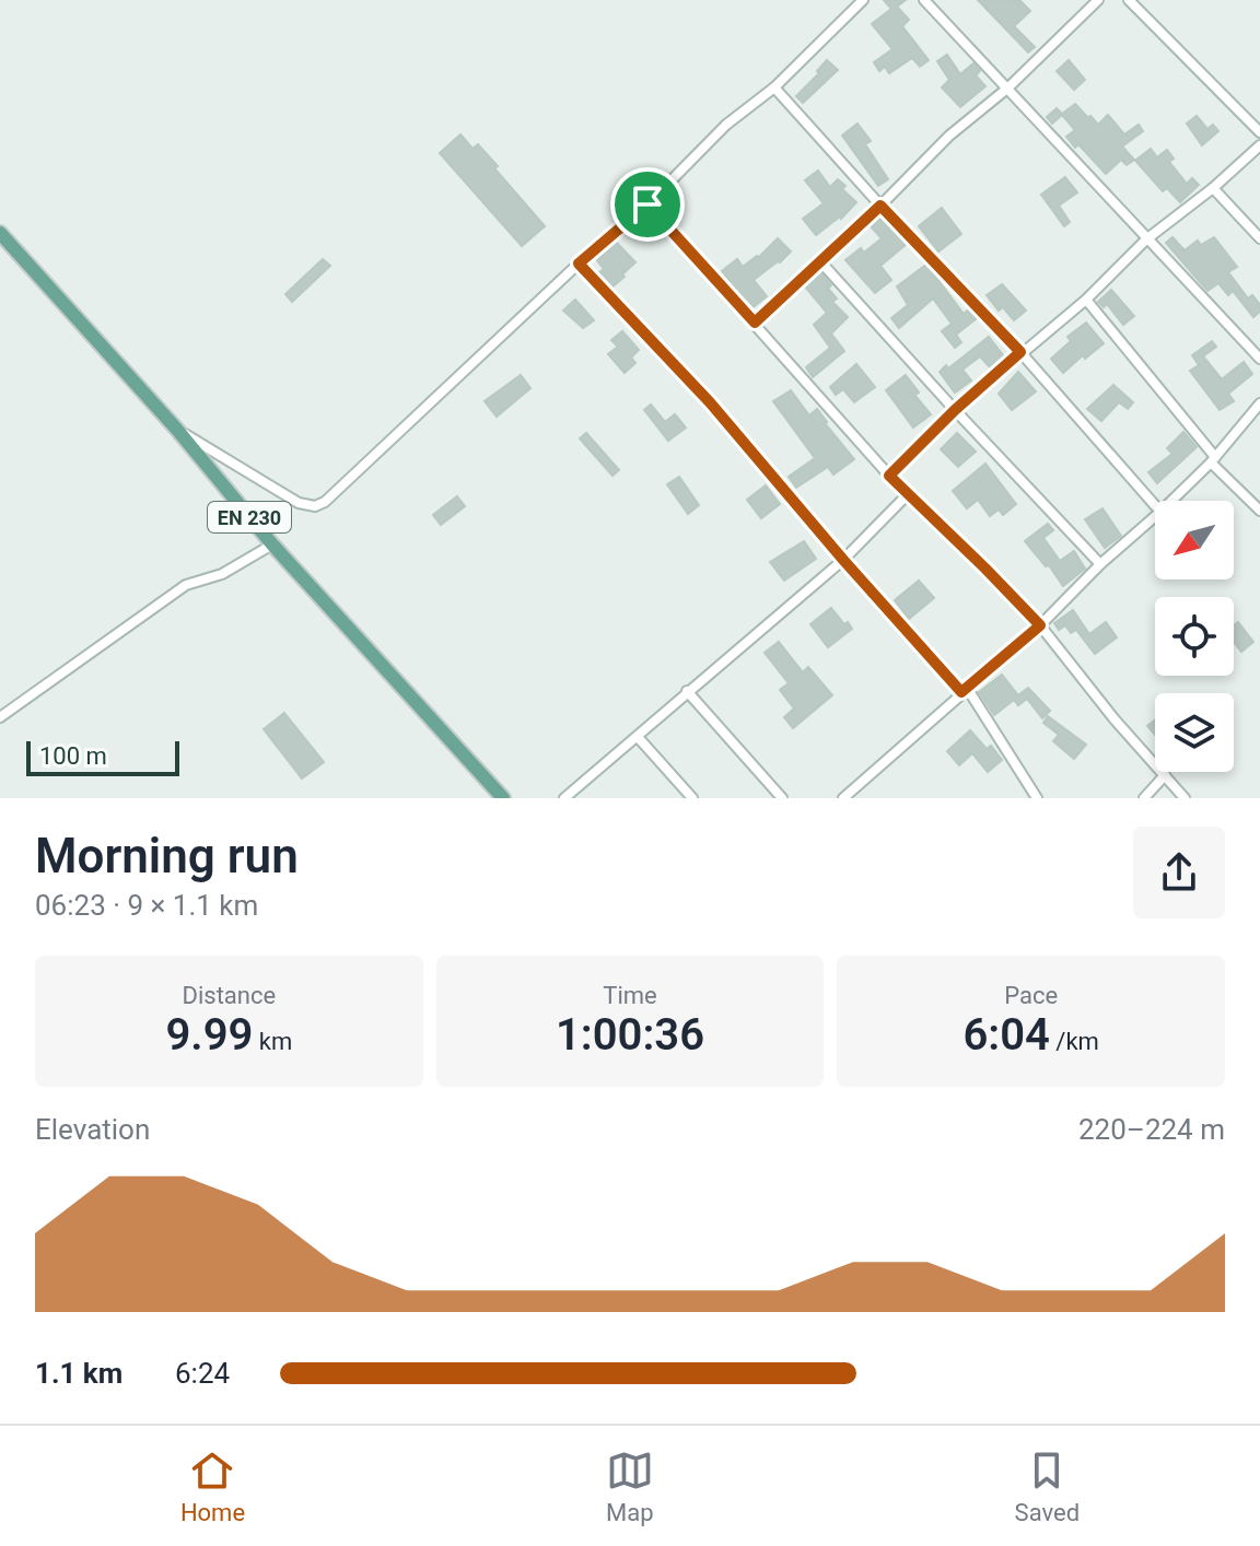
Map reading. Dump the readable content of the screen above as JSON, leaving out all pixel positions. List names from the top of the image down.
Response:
{
  "streets": {
    "main road": ["EN 230"]
  },
  "scale_bar": "100 m",
  "north": "bottom left",
  "page": {
    "scale": "100 m",
    "heading": ["Morning run", "06:23 · 9 × 1.1 km"],
    "stats": [
      ["Distance", "9.99 km"],
      ["Time", "1:00:36"],
      ["Pace", "6:04 /km"]
    ],
    "chart": ["Elevation", "220–224 m"],
    "list": [
      {
        "name": "1.1 km",
        "note": "6:24"
      }
    ],
    "tabs": ["Home", "Map", "Saved"]
  }
}
